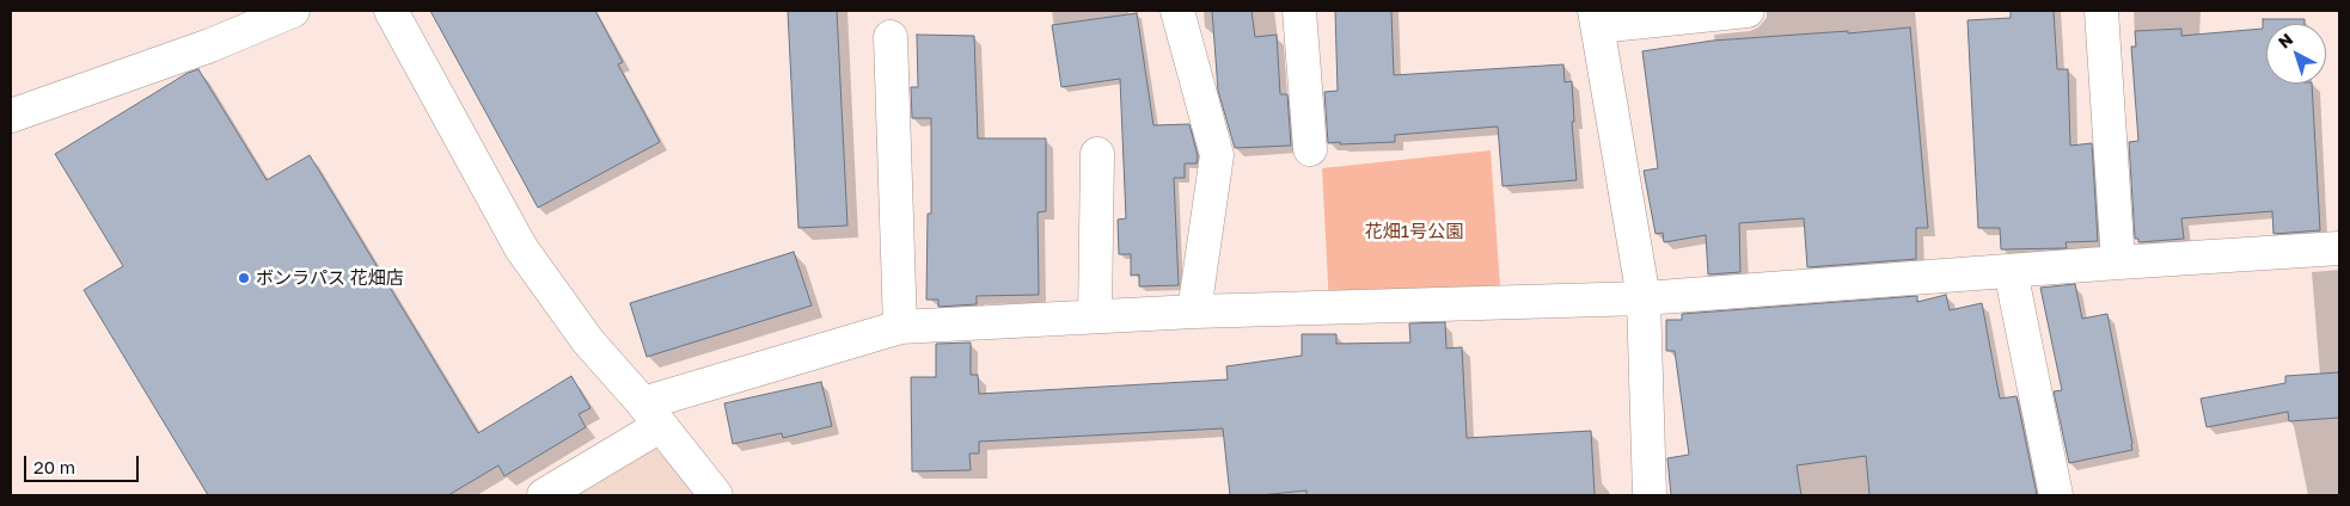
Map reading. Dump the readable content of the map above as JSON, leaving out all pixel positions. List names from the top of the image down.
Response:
{
  "parks": ["花畑1号公園"],
  "places": ["ボンラパス 花畑店"],
  "scale_bar": "20 m",
  "north": "top left"
}
